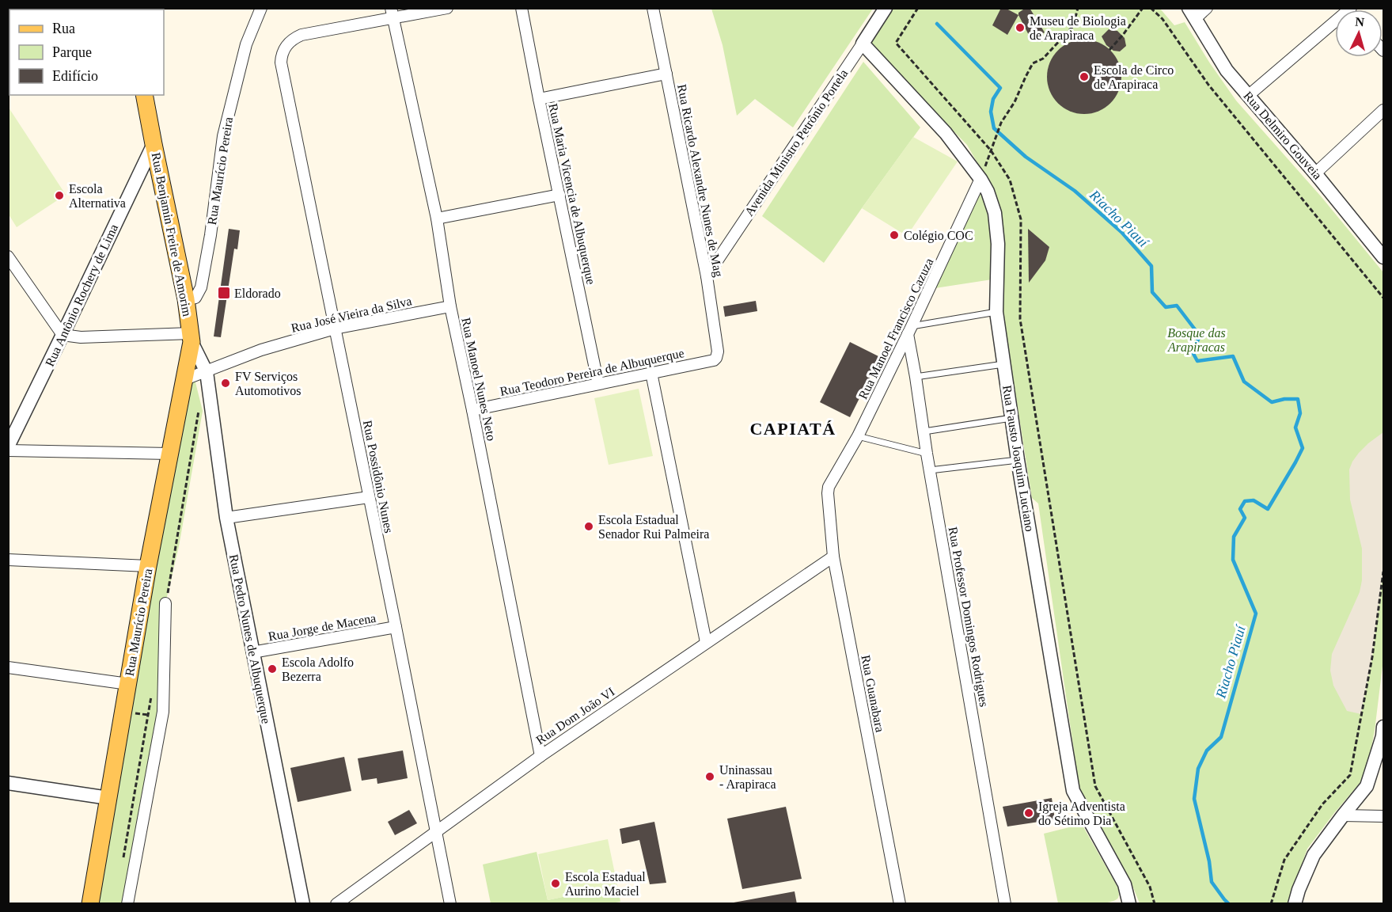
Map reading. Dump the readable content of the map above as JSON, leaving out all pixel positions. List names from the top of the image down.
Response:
{
  "streets": {
    "main road": ["Rua Maurício Pereira", "Rua Benjamin Freire de Amorim"],
    "street": [
      "Rua Delmiro Gouveia",
      "Avenida Ministro Petrônio Portela",
      "Rua Ricardo Alexandre Nunes de Mag",
      "Rua Maria Vicencia de Albuquerque",
      "Rua Antônio Rochery de Lima",
      "Rua José Vieira da Silva",
      "Rua Manoel Francisco Cazuza",
      "Rua Teodoro Pereira de Albuquerque",
      "Rua Manoel Nunes Neto",
      "Rua Fausto Joaquim Luciano",
      "Rua Possidônio Nunes",
      "Rua Professor Domingos Rodrigues",
      "Rua Jorge de Macena",
      "Rua Pedro Nunes de Albuquerque",
      "Rua Guanabara",
      "Rua Dom João VI"
    ]
  },
  "crossings": [
    ["Avenida Ministro Petrônio Portela", "Rua Ricardo Alexandre Nunes de Mag"],
    ["Avenida Ministro Petrônio Portela", "Rua Fausto Joaquim Luciano"],
    ["Rua Maurício Pereira", "Rua Benjamin Freire de Amorim"],
    ["Rua Maurício Pereira", "Rua José Vieira da Silva"],
    ["Rua Ricardo Alexandre Nunes de Mag", "Rua Teodoro Pereira de Albuquerque"],
    ["Rua Maria Vicencia de Albuquerque", "Rua Teodoro Pereira de Albuquerque"],
    ["Rua Benjamin Freire de Amorim", "Rua Antônio Rochery de Lima"],
    ["Rua Benjamin Freire de Amorim", "Rua José Vieira da Silva"],
    ["Rua Benjamin Freire de Amorim", "Rua Pedro Nunes de Albuquerque"],
    ["Rua José Vieira da Silva", "Rua Manoel Nunes Neto"],
    ["Rua José Vieira da Silva", "Rua Possidônio Nunes"],
    ["Rua José Vieira da Silva", "Rua Pedro Nunes de Albuquerque"],
    ["Rua Manoel Francisco Cazuza", "Rua Fausto Joaquim Luciano"],
    ["Rua Manoel Francisco Cazuza", "Rua Professor Domingos Rodrigues"],
    ["Rua Manoel Francisco Cazuza", "Rua Guanabara"],
    ["Rua Teodoro Pereira de Albuquerque", "Rua Manoel Nunes Neto"],
    ["Rua Manoel Nunes Neto", "Rua Possidônio Nunes"],
    ["Rua Manoel Nunes Neto", "Rua Dom João VI"],
    ["Rua Possidônio Nunes", "Rua Jorge de Macena"],
    ["Rua Possidônio Nunes", "Rua Dom João VI"],
    ["Rua Jorge de Macena", "Rua Pedro Nunes de Albuquerque"],
    ["Rua Guanabara", "Rua Dom João VI"]
  ],
  "districts": ["CAPIATÁ"],
  "water": ["Riacho Piauí"],
  "parks": ["Bosque das Arapiracas"],
  "places": {
    "other": [
      "Museu de Biologia de Arapiraca",
      "Escola de Circo de Arapiraca",
      "Escola Alternativa",
      "Colégio COC",
      "FV Serviços Automotivos",
      "Escola Estadual Senador Rui Palmeira",
      "Escola Adolfo Bezerra",
      "Uninassau - Arapiraca",
      "Igreja Adventista do Sétimo Dia",
      "Escola Estadual Aurino Maciel"
    ],
    "transit": ["Eldorado"]
  },
  "legend": ["Rua", "Parque", "Edifício"],
  "north": "top"
}
